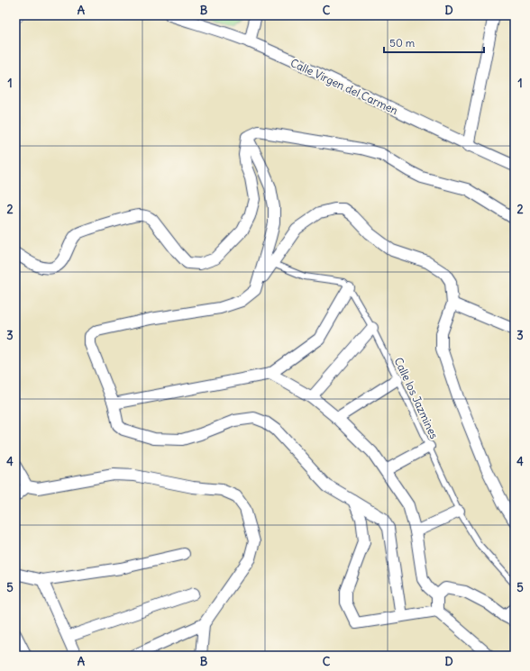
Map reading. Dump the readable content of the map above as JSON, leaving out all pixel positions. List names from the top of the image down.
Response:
{
  "streets": {
    "street": ["Calle Virgen del Carmen"],
    "lane": ["Calle los Jazmines"]
  },
  "scale_bar": "50 m",
  "grid": {
    "columns": [
      "A",
      "B",
      "C",
      "D"
    ],
    "rows": [
      "1",
      "2",
      "3",
      "4",
      "5"
    ]
  }
}
